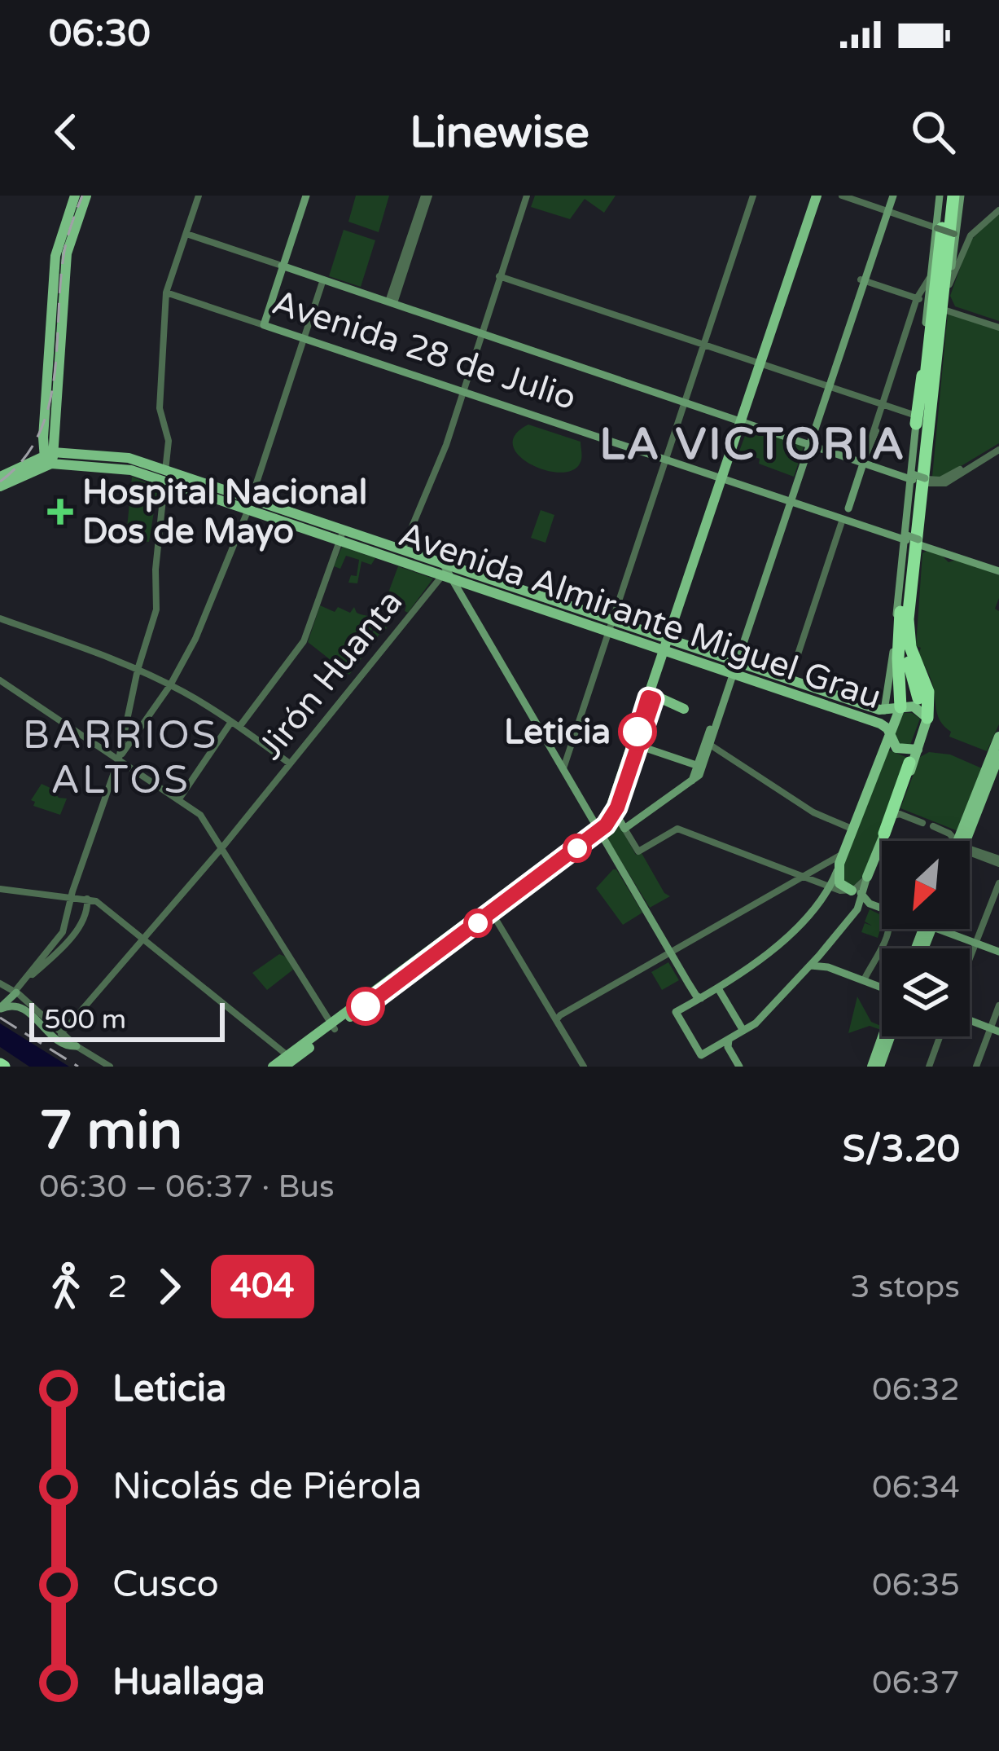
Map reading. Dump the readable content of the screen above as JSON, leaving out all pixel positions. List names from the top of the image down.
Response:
{
  "streets": {
    "main road": ["Avenida 28 de Julio", "Avenida Almirante Miguel Grau"],
    "street": ["Jirón Huanta"]
  },
  "crossings": [
    ["Avenida Almirante Miguel Grau", "Jirón Huanta"]
  ],
  "districts": ["LA VICTORIA", "BARRIOS ALTOS"],
  "places": {
    "health": ["Hospital Nacional Dos de Mayo"],
    "other": ["Leticia"]
  },
  "lines": ["bus line 404"],
  "scale_bar": "500 m",
  "north": "bottom left",
  "page": {
    "status": "06:30",
    "header": "Linewise",
    "scale": "500 m",
    "heading": ["7 min", "06:30 – 06:37 · Bus", "S/3.20"],
    "legs": ["2", "404", "3 stops"],
    "list": [
      {
        "name": "Leticia",
        "value": "06:32"
      },
      {
        "name": "Nicolás de Piérola",
        "value": "06:34"
      },
      {
        "name": "Cusco",
        "value": "06:35"
      },
      {
        "name": "Huallaga",
        "value": "06:37"
      }
    ]
  }
}
